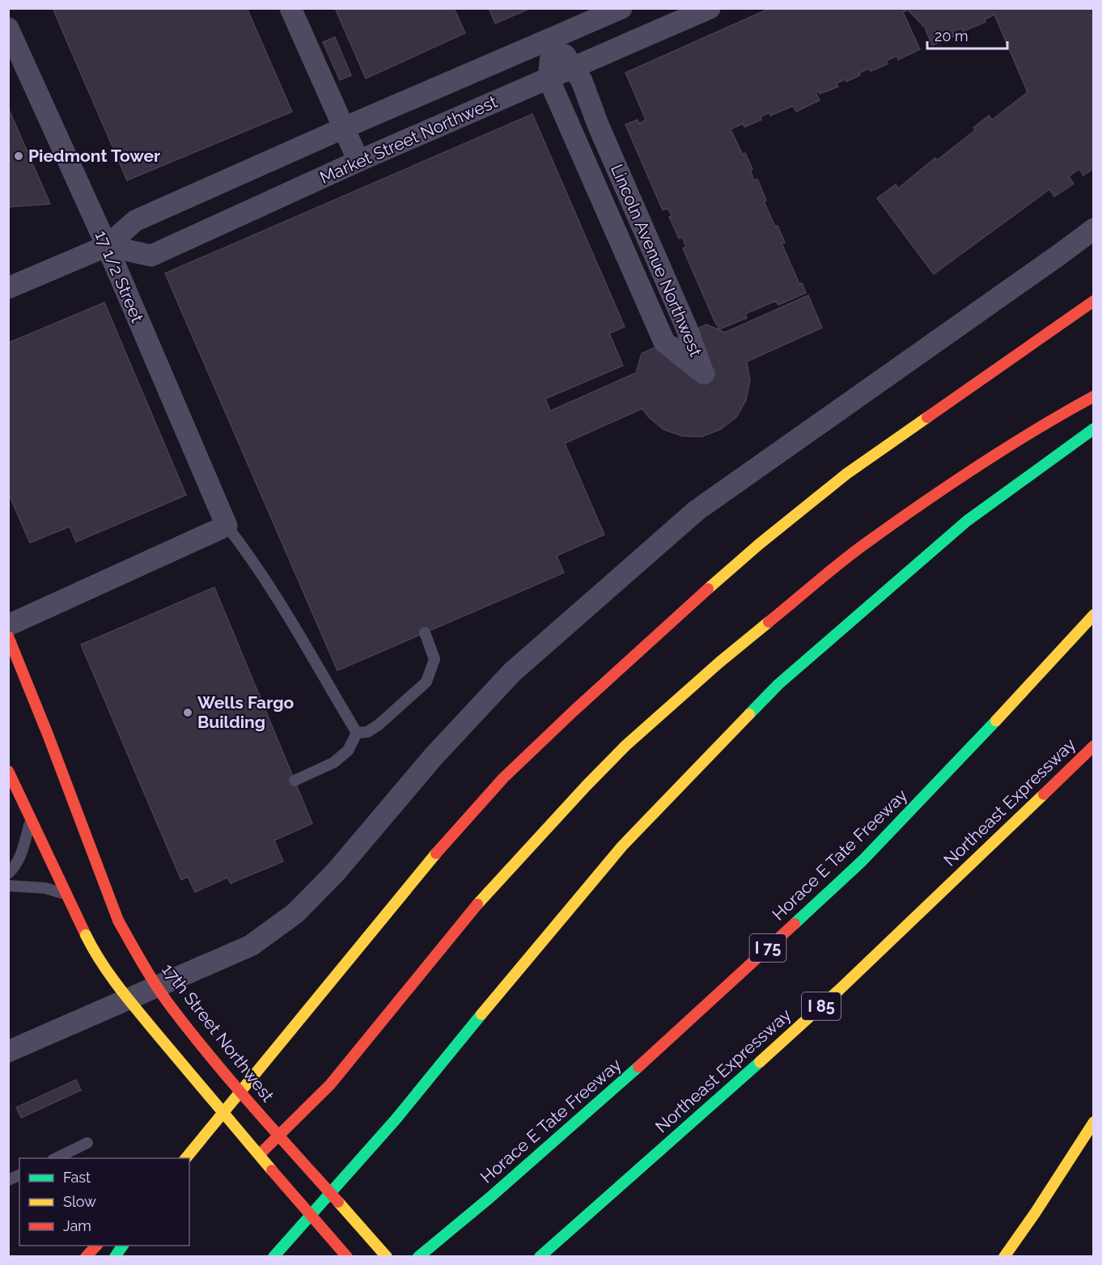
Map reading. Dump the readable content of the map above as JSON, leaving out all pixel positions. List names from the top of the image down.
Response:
{
  "streets": {
    "main road": [
      "Northeast Expressway",
      "Horace E Tate Freeway",
      "I 75",
      "I 85",
      "17th Street Northwest"
    ],
    "street": ["Market Street Northwest", "Lincoln Avenue Northwest", "17 1/2 Street"]
  },
  "crossings": [
    ["Market Street Northwest", "Lincoln Avenue Northwest"],
    ["Market Street Northwest", "17 1/2 Street"]
  ],
  "places": ["Piedmont Tower", "Wells Fargo Building"],
  "legend": ["Fast", "Slow", "Jam"],
  "scale_bar": "20 m"
}
